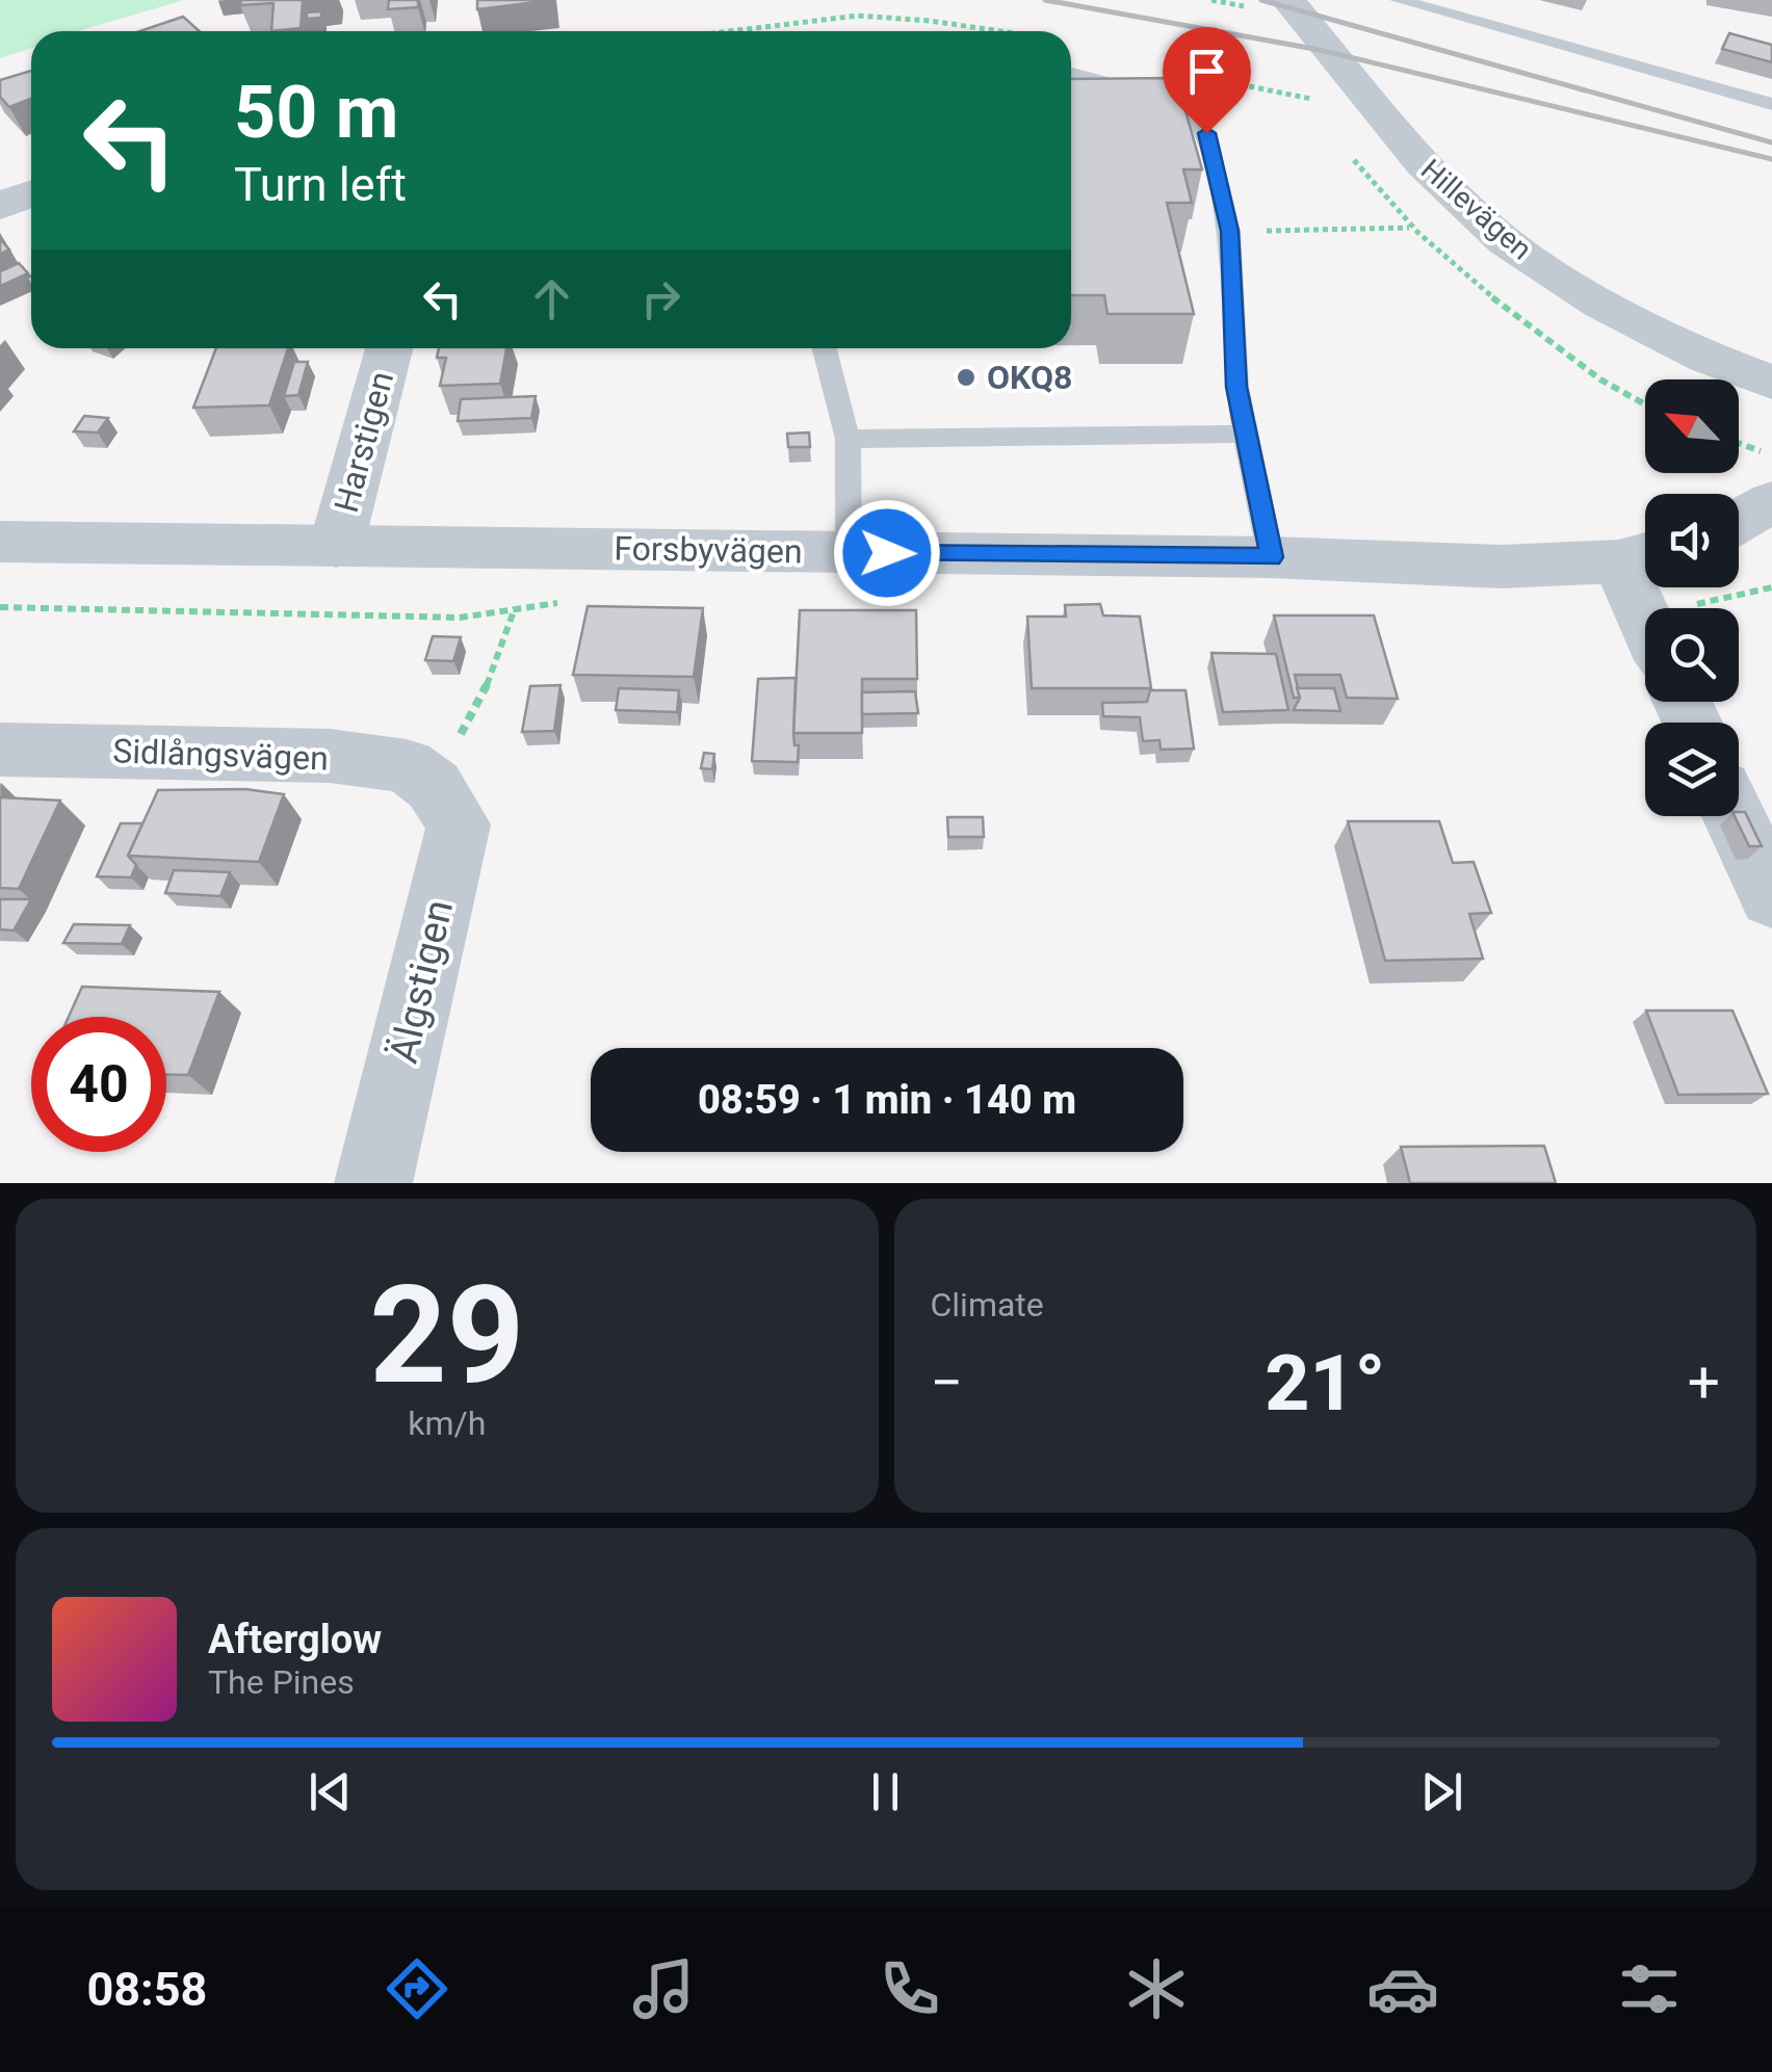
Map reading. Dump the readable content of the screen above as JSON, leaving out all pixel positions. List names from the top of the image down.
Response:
{
  "streets": {
    "street": [
      "Hillevägen",
      "Harstigen",
      "Forsbyvägen",
      "Sidlångsvägen",
      "Älgstigen"
    ]
  },
  "crossings": [
    ["Harstigen", "Forsbyvägen"],
    ["Sidlångsvägen", "Älgstigen"]
  ],
  "places": ["OKQ8"],
  "north": "top left",
  "page": {
    "turn": ["50 m", "Turn left"],
    "limit": "40",
    "trip": "08:59 · 1 min · 140 m",
    "tile": [
      ["29", "km/h"],
      "Climate"
    ],
    "heat": ["−", "21°", "+"],
    "song": ["Afterglow", "The Pines"],
    "tabs": "08:58"
  }
}
